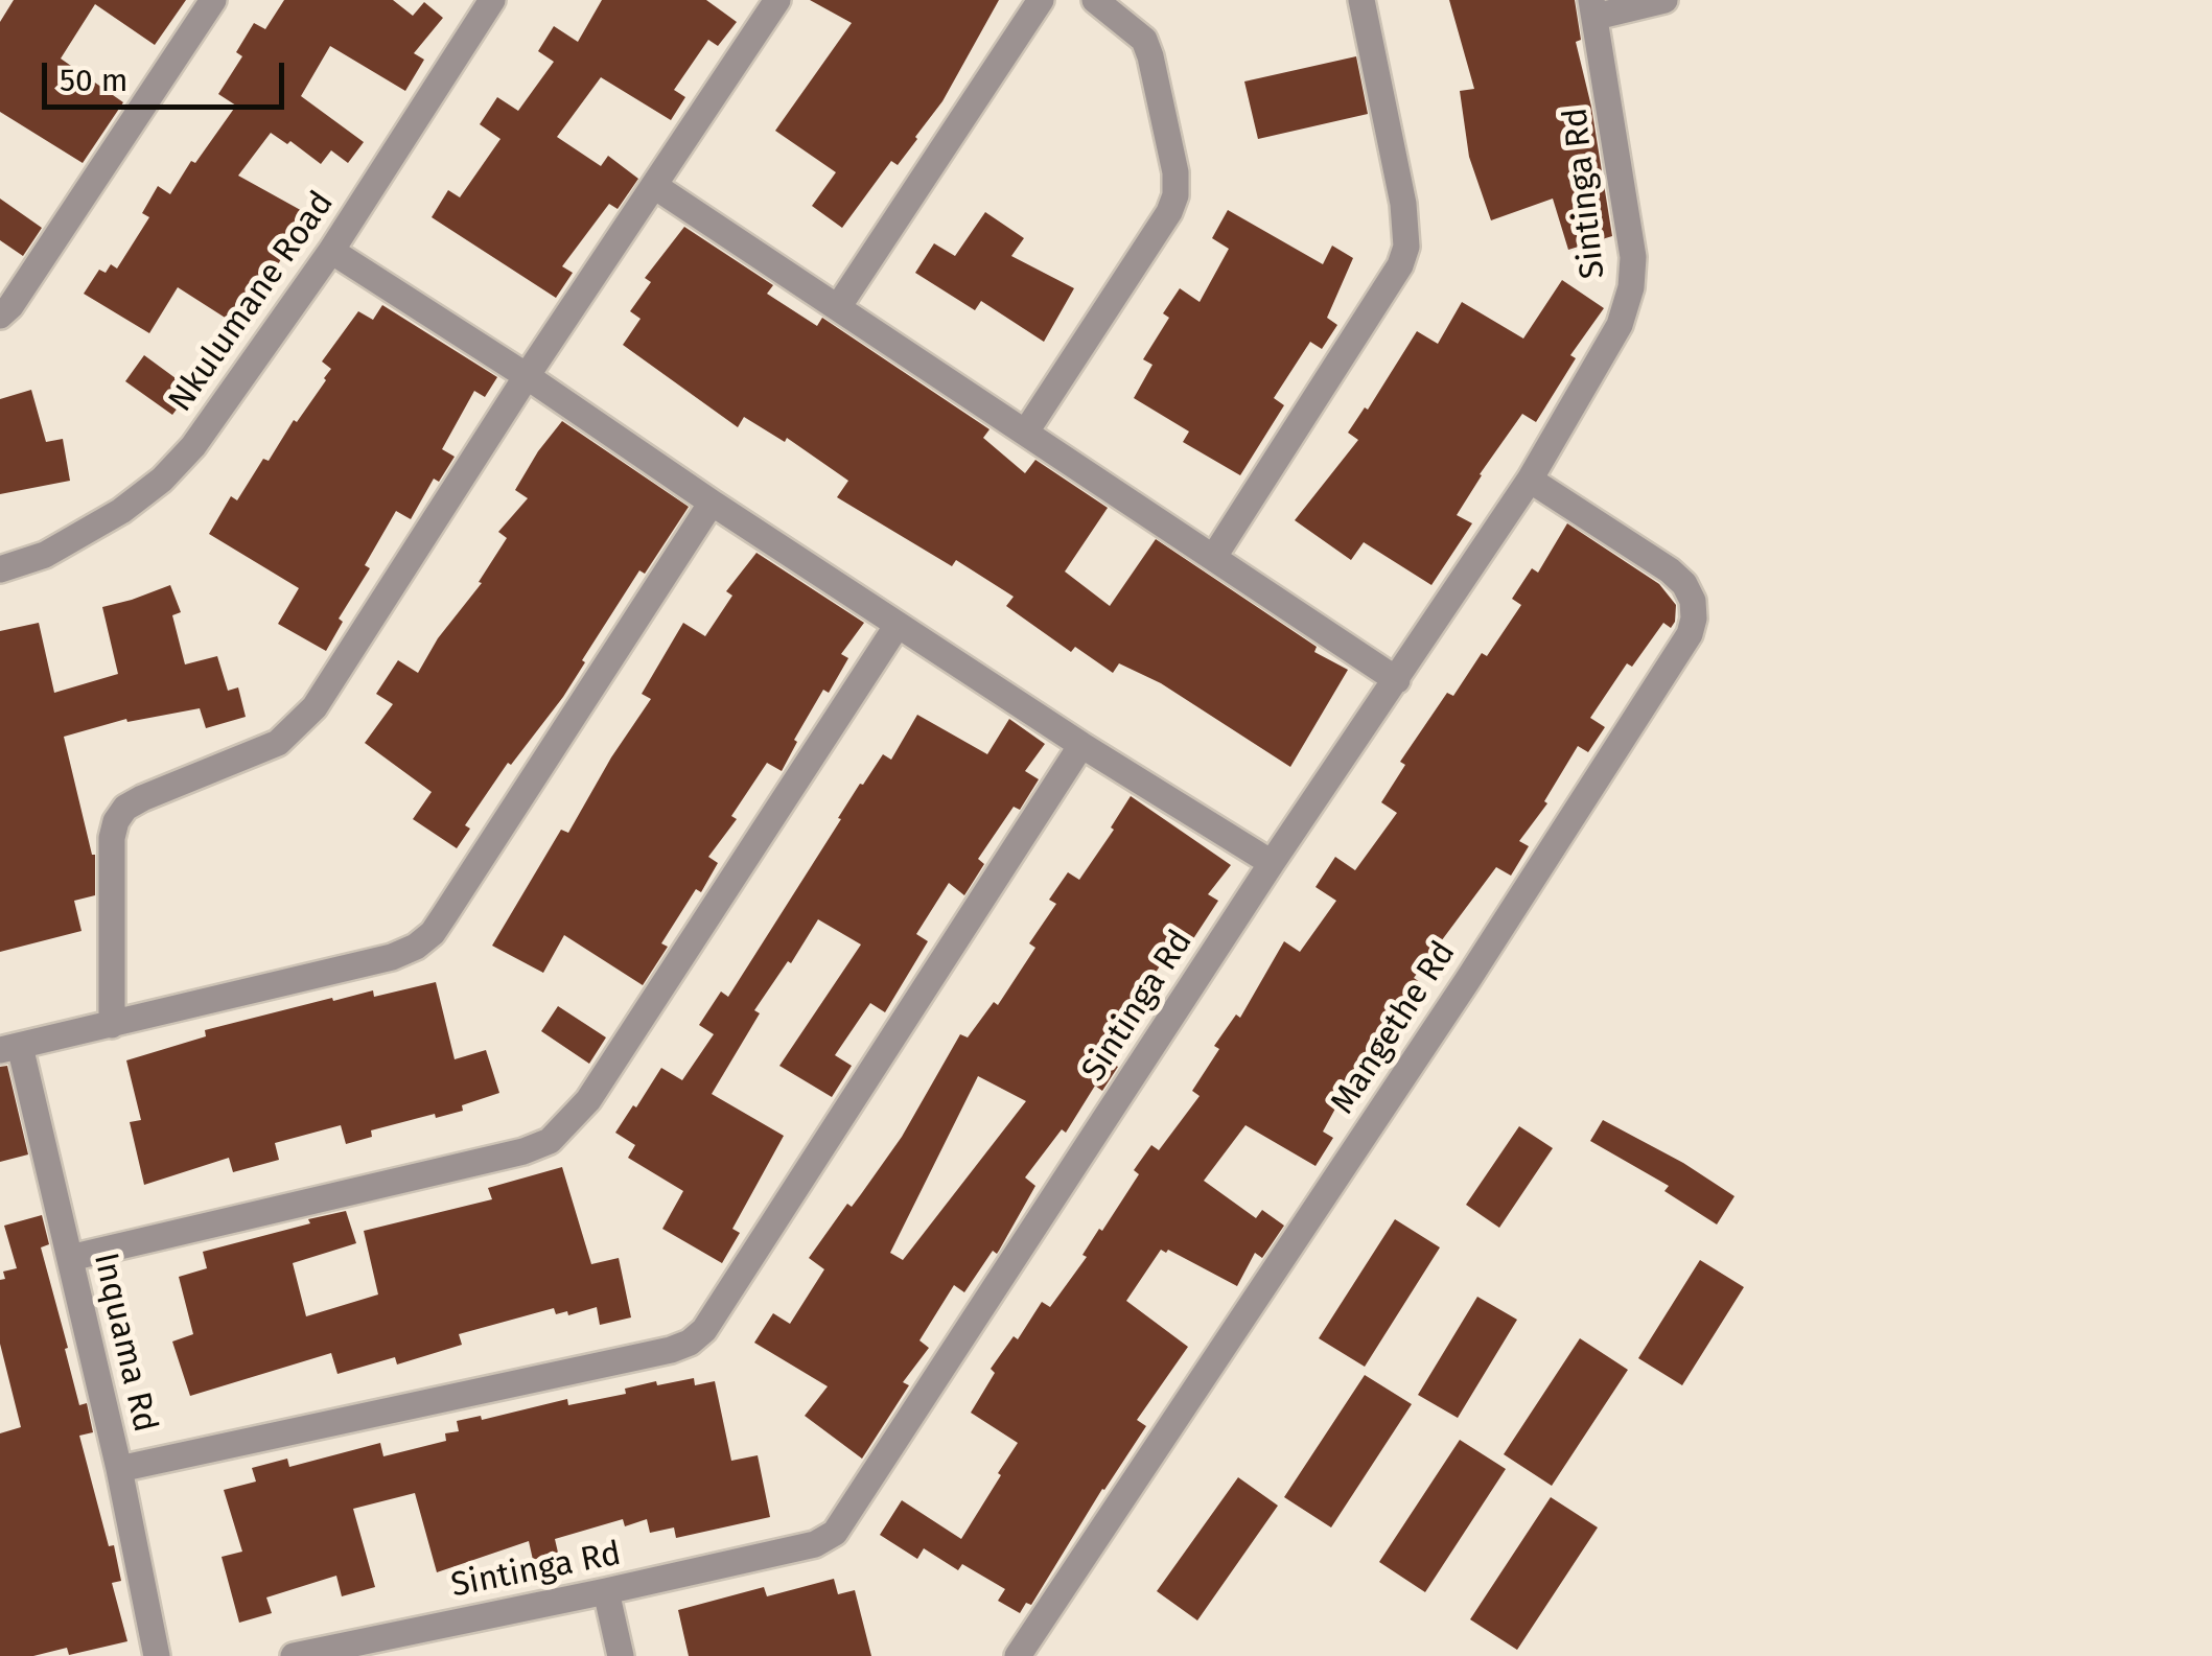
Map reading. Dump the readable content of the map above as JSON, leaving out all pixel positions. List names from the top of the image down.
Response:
{
  "streets": {
    "street": [
      "Sintinga Rd",
      "Nkulumane Road",
      "Mangethe Rd",
      "Inquama Rd"
    ]
  },
  "crossings": [
    ["Sintinga Rd", "Mangethe Rd"]
  ],
  "scale_bar": "50 m"
}
